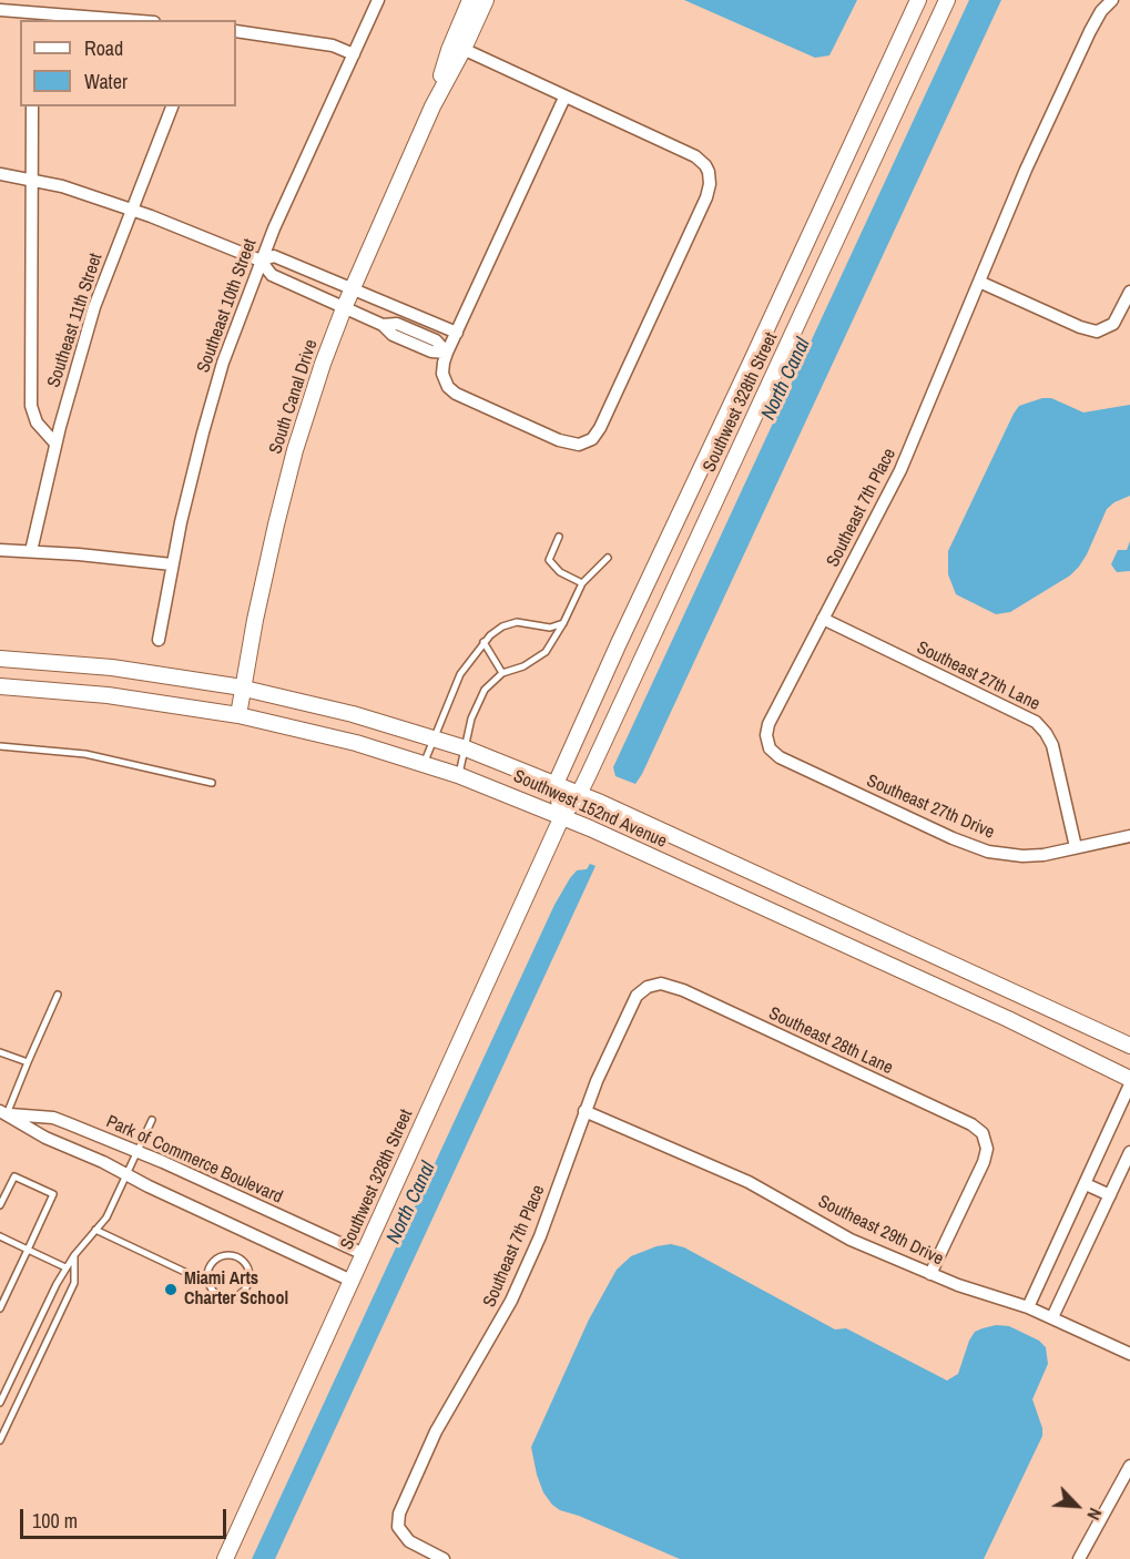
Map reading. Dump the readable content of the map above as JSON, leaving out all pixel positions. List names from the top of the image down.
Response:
{
  "streets": {
    "street": [
      "Southeast 10th Street",
      "Southeast 11th Street",
      "South Canal Drive",
      "Southwest 328th Street",
      "Southeast 7th Place",
      "Southeast 27th Lane",
      "Southeast 27th Drive",
      "Southwest 152nd Avenue",
      "Southeast 28th Lane",
      "Park of Commerce Boulevard",
      "Southeast 29th Drive"
    ]
  },
  "crossings": [
    ["South Canal Drive", "Southwest 152nd Avenue"],
    ["Southwest 328th Street", "Southwest 152nd Avenue"],
    ["Southwest 328th Street", "Park of Commerce Boulevard"],
    ["Southeast 7th Place", "Southeast 27th Lane"],
    ["Southeast 7th Place", "Southeast 27th Drive"],
    ["Southeast 7th Place", "Southeast 28th Lane"],
    ["Southeast 7th Place", "Southeast 29th Drive"],
    ["Southeast 27th Lane", "Southeast 27th Drive"],
    ["Southeast 28th Lane", "Southeast 29th Drive"]
  ],
  "water": ["North Canal"],
  "places": ["Miami Arts Charter School"],
  "legend": ["Road", "Water"],
  "scale_bar": "100 m",
  "north": "bottom right"
}
